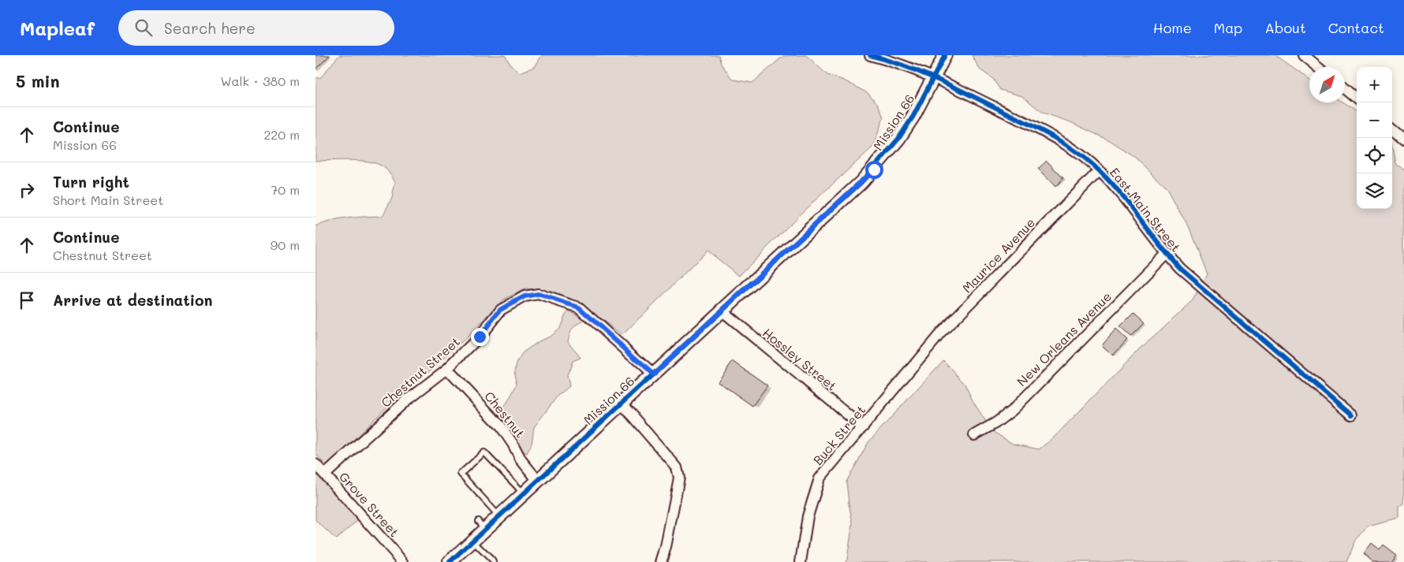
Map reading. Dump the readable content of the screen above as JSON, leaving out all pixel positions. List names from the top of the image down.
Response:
{
  "streets": {
    "street": [
      "Mission 66",
      "East Main Street",
      "Maurice Avenue",
      "New Orleans Avenue",
      "Hossley Street",
      "Chestnut Street",
      "Chestnut",
      "Buck Street",
      "Grove Street"
    ]
  },
  "crossings": [
    ["Mission 66", "East Main Street"],
    ["Mission 66", "Hossley Street"],
    ["Mission 66", "Chestnut Street"],
    ["Mission 66", "Chestnut"],
    ["East Main Street", "Maurice Avenue"],
    ["East Main Street", "New Orleans Avenue"],
    ["Maurice Avenue", "Buck Street"],
    ["Hossley Street", "Buck Street"],
    ["Chestnut Street", "Chestnut"],
    ["Chestnut Street", "Grove Street"]
  ],
  "north": "top right",
  "page": {
    "header": "Mapleaf",
    "search": "Search here",
    "nav": [
      "Home",
      "Map",
      "About",
      "Contact"
    ],
    "heading": ["5 min", "Walk · 380 m"],
    "map_buttons": ["+", "−"],
    "list": [
      ["Continue", "Mission 66", "220 m"],
      ["Turn right", "Short Main Street", "70 m"],
      ["Continue", "Chestnut Street", "90 m"],
      "Arrive at destination"
    ]
  }
}
